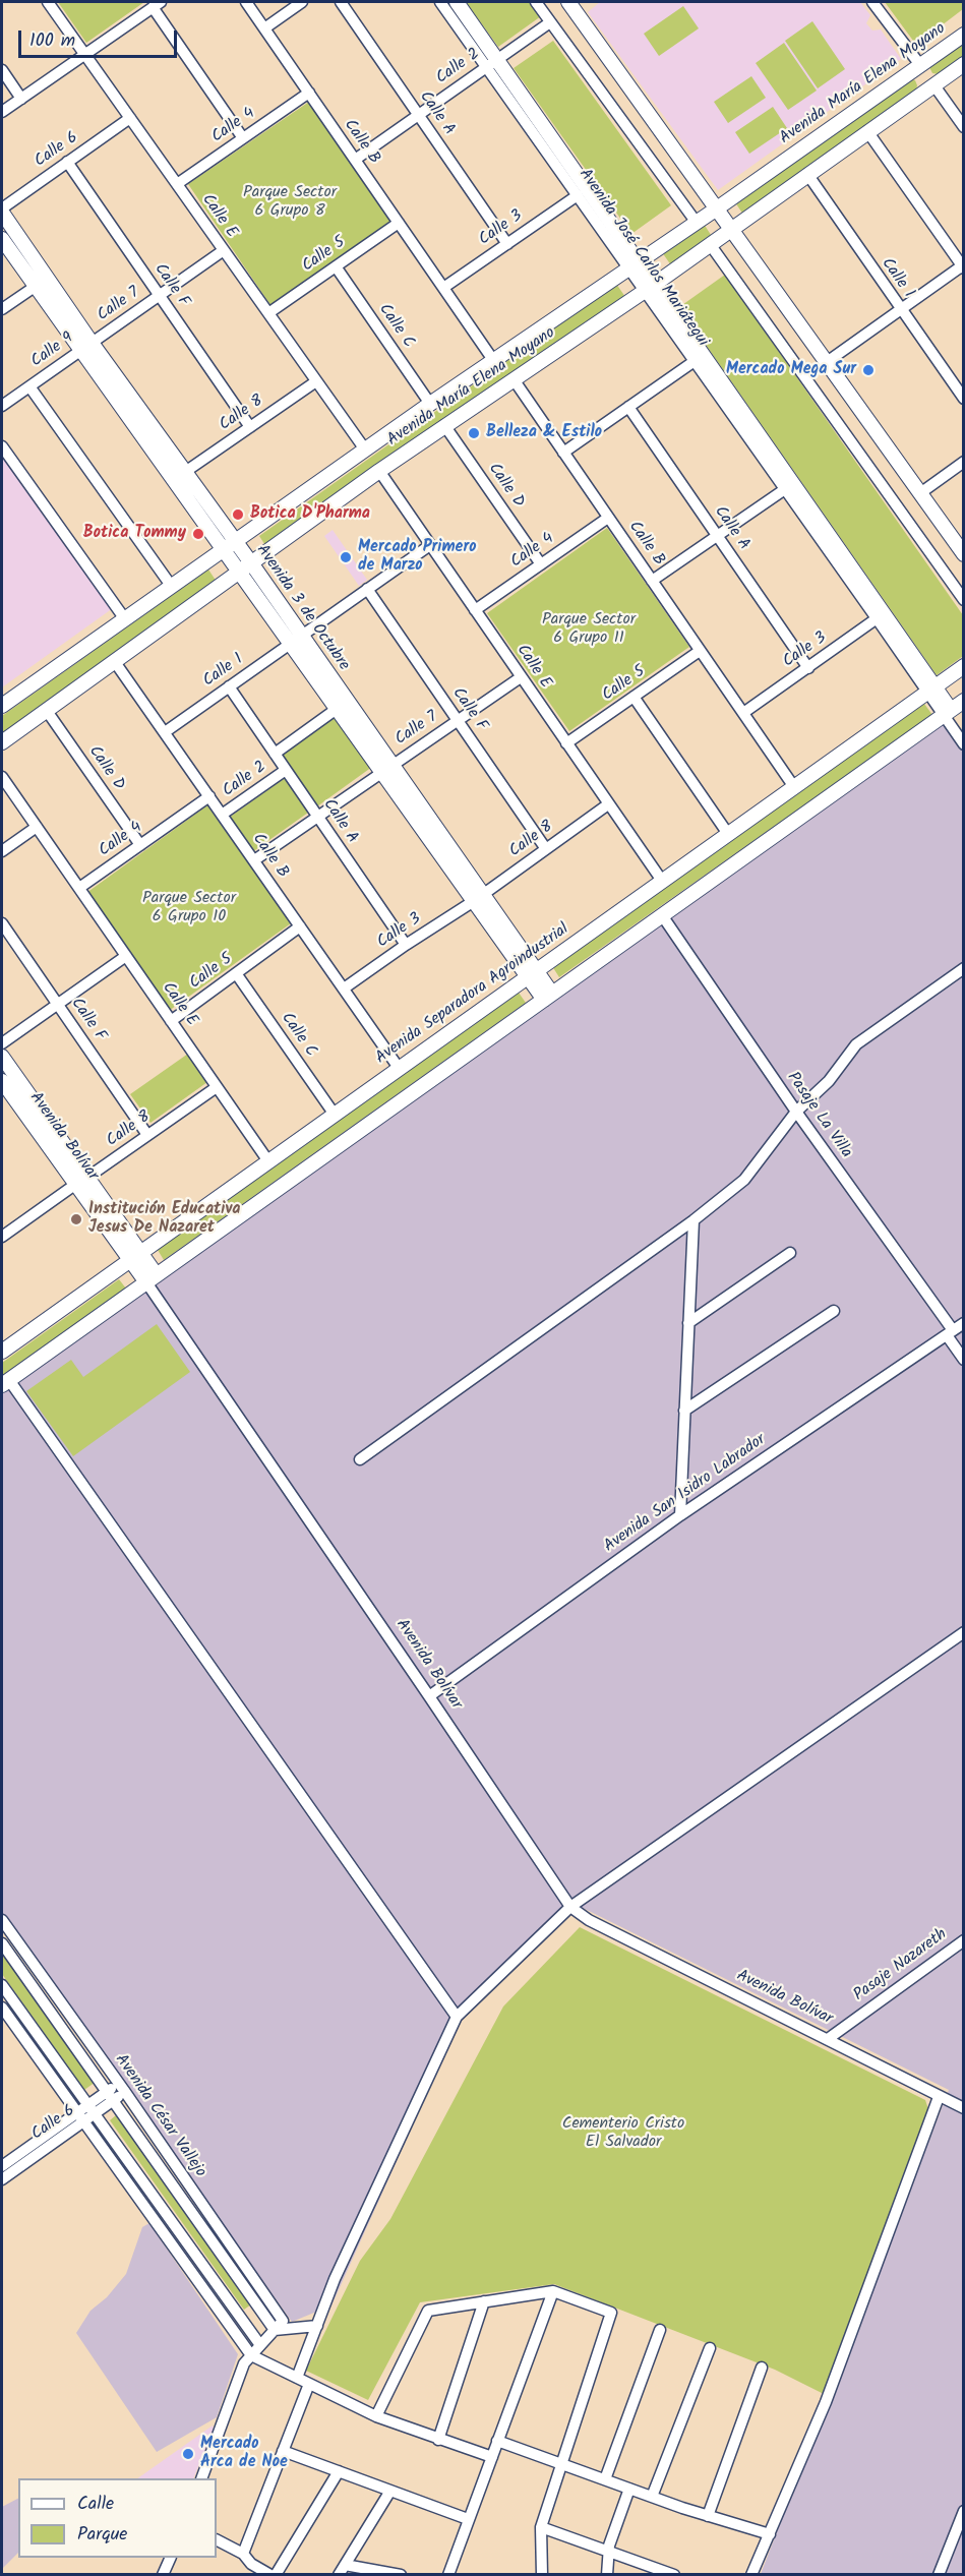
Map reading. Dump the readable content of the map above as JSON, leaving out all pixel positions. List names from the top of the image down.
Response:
{
  "streets": {
    "street": [
      "Calle 2",
      "Avenida María Elena Moyano",
      "Calle A",
      "Calle 4",
      "Calle B",
      "Calle 6",
      "Calle E",
      "Calle 3",
      "Calle 5",
      "Avenida José Carlos Mariátegui",
      "Calle 1",
      "Calle F",
      "Calle 7",
      "Calle C",
      "Calle 9",
      "Calle 8",
      "Calle D",
      "Avenida 3 de Octubre",
      "Avenida Separadora Agroindustrial",
      "Pasaje La Villa",
      "Avenida Bolívar",
      "Avenida San Isidro Labrador",
      "Pasaje Nazareth",
      "Avenida César Vallejo"
    ]
  },
  "crossings": [
    ["Calle 2", "Calle A"],
    ["Calle 2", "Calle B"],
    ["Calle 2", "Avenida José Carlos Mariátegui"],
    ["Calle 2", "Avenida 3 de Octubre"],
    ["Avenida María Elena Moyano", "Calle B"],
    ["Avenida María Elena Moyano", "Calle E"],
    ["Avenida María Elena Moyano", "Avenida José Carlos Mariátegui"],
    ["Avenida María Elena Moyano", "Calle 1"],
    ["Avenida María Elena Moyano", "Calle C"],
    ["Avenida María Elena Moyano", "Calle D"],
    ["Avenida María Elena Moyano", "Avenida 3 de Octubre"],
    ["Calle A", "Calle 3"],
    ["Calle A", "Calle 1"],
    ["Calle 4", "Calle B"],
    ["Calle 4", "Calle E"],
    ["Calle 4", "Calle D"],
    ["Calle B", "Calle 3"],
    ["Calle B", "Calle 5"],
    ["Calle B", "Calle 1"],
    ["Calle B", "Avenida Separadora Agroindustrial"],
    ["Calle 6", "Calle E"],
    ["Calle 6", "Calle F"],
    ["Calle 6", "Avenida César Vallejo"],
    ["Calle E", "Calle 5"],
    ["Calle E", "Calle 7"],
    ["Calle E", "Calle 8"],
    ["Calle E", "Avenida Separadora Agroindustrial"],
    ["Calle 3", "Avenida José Carlos Mariátegui"],
    ["Calle 3", "Calle 8"],
    ["Calle 3", "Avenida 3 de Octubre"],
    ["Calle 5", "Calle C"],
    ["Avenida José Carlos Mariátegui", "Avenida Separadora Agroindustrial"],
    ["Calle 1", "Avenida 3 de Octubre"],
    ["Calle F", "Calle 7"],
    ["Calle F", "Calle 8"],
    ["Calle 7", "Calle 9"],
    ["Calle 7", "Avenida 3 de Octubre"],
    ["Calle C", "Avenida Separadora Agroindustrial"],
    ["Calle 9", "Avenida 3 de Octubre"],
    ["Calle 8", "Avenida 3 de Octubre"],
    ["Calle 8", "Avenida Bolívar"],
    ["Avenida 3 de Octubre", "Avenida Separadora Agroindustrial"],
    ["Avenida Separadora Agroindustrial", "Avenida Bolívar"],
    ["Pasaje La Villa", "Avenida San Isidro Labrador"],
    ["Avenida Bolívar", "Avenida San Isidro Labrador"],
    ["Avenida Bolívar", "Pasaje Nazareth"]
  ],
  "parks": [
    "Parque Sector 6 Grupo 8",
    "Parque Sector 6 Grupo 11",
    "Parque Sector 6 Grupo 10",
    "Cementerio Cristo El Salvador"
  ],
  "places": [
    "Mercado Mega Sur",
    "Belleza & Estilo",
    "Botica D'Pharma",
    "Botica Tommy",
    "Mercado Primero de Marzo",
    "Institución Educativa Jesus De Nazaret",
    "Mercado Arca de Noe"
  ],
  "legend": ["Calle", "Parque"],
  "scale_bar": "100 m"
}
